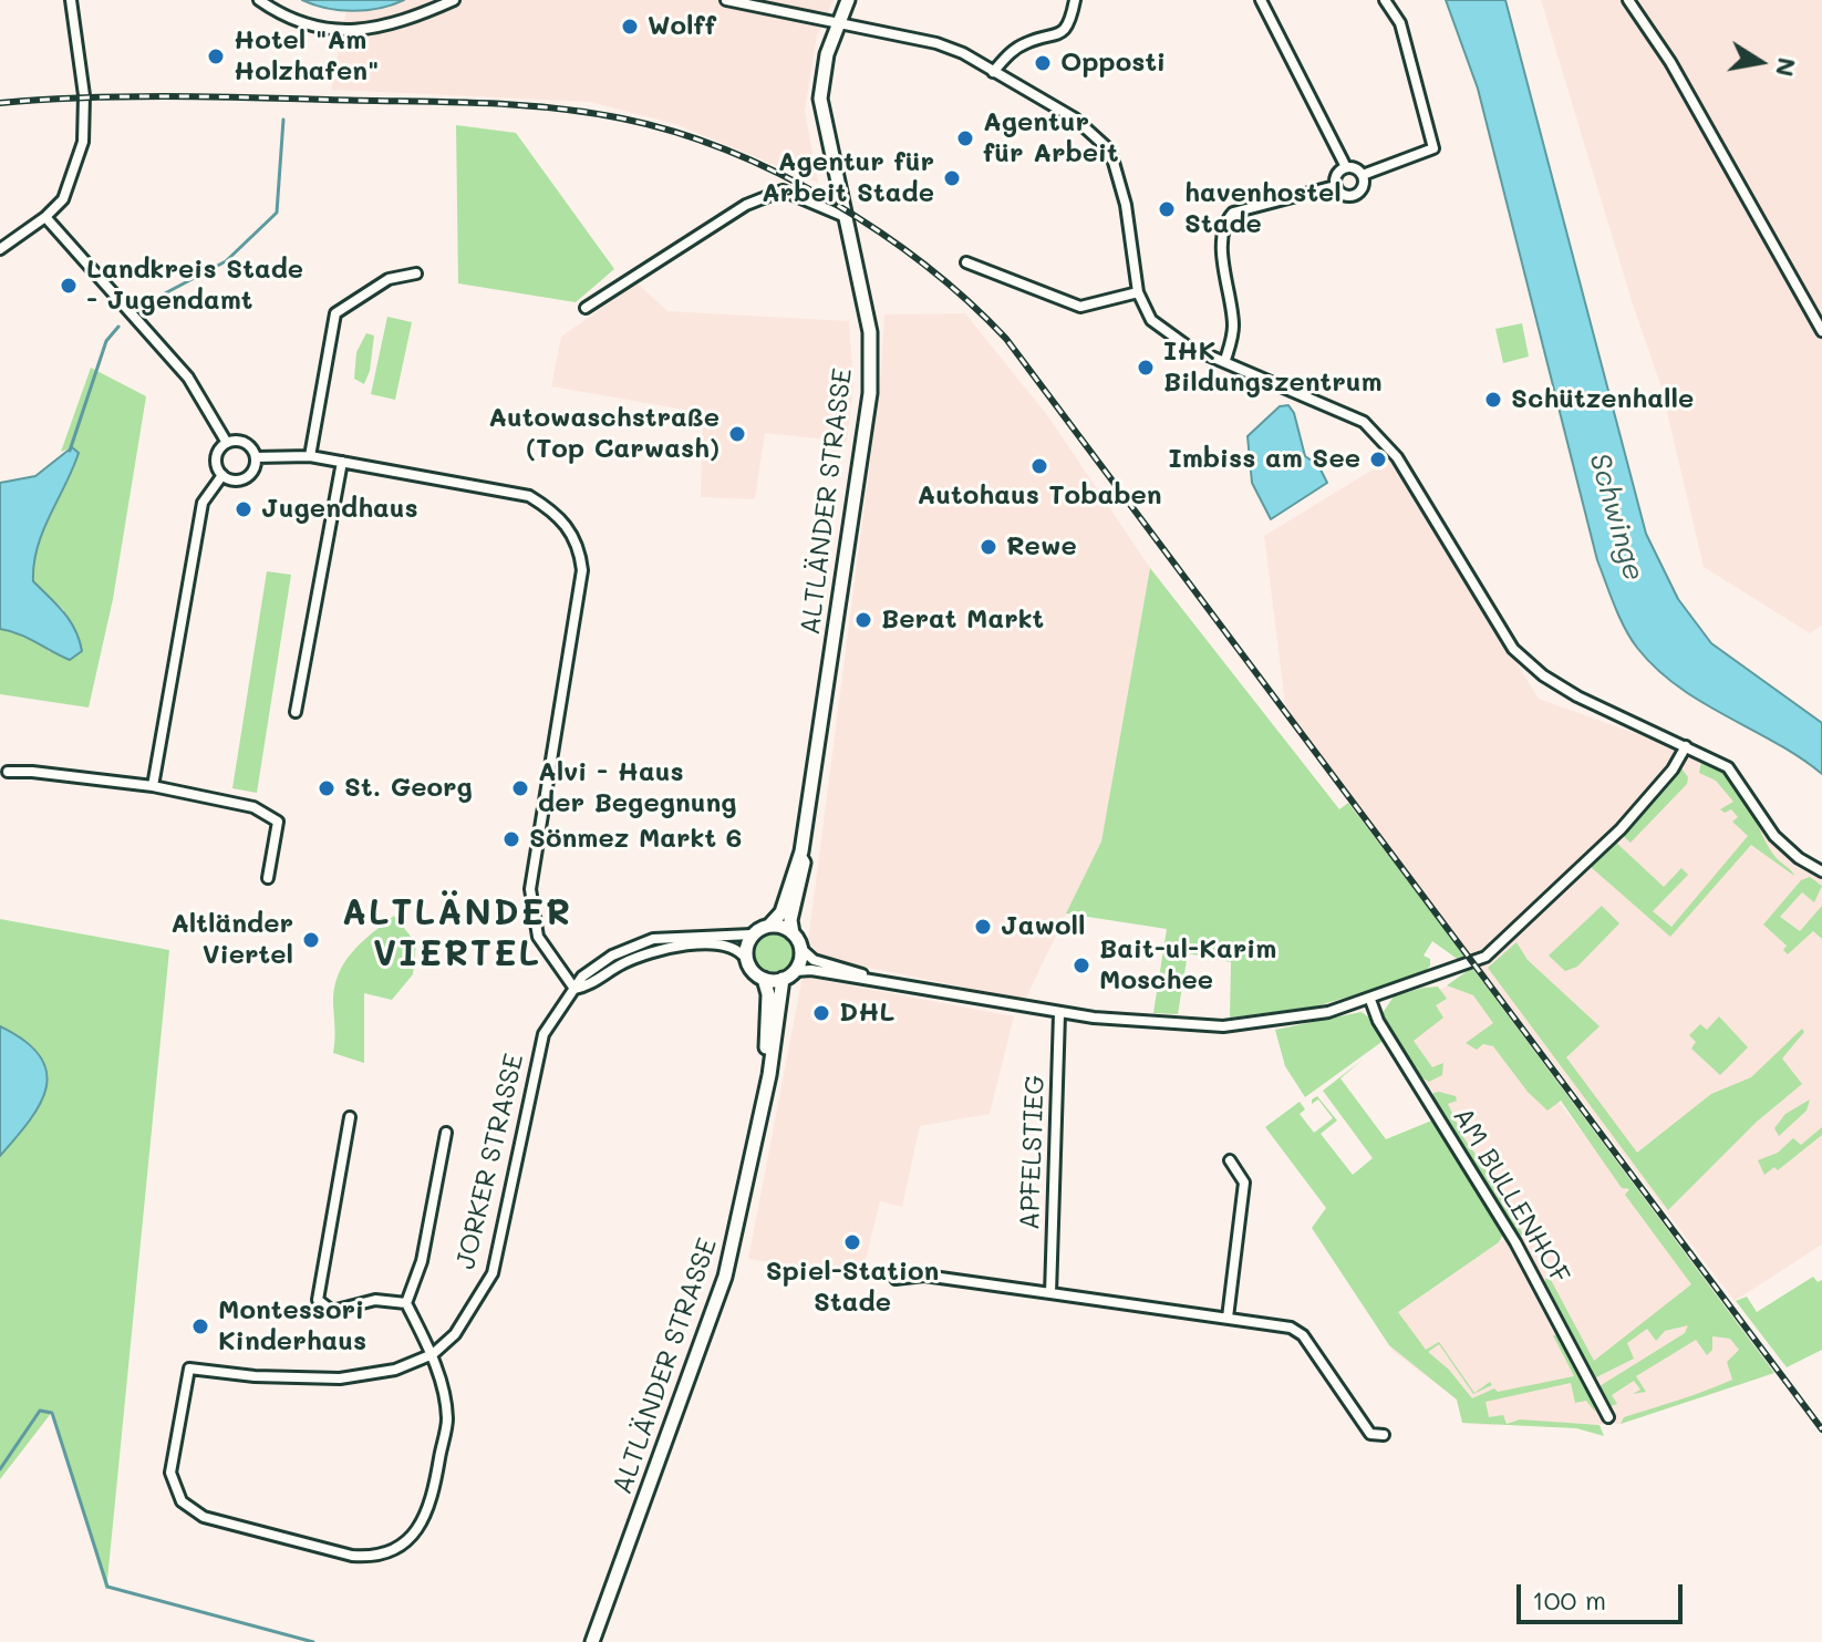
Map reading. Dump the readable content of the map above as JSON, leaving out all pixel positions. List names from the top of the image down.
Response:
{
  "streets": {
    "main road": ["ALTLÄNDER STRASSE"],
    "street": ["APFELSTIEG", "JORKER STRASSE", "AM BULLENHOF"]
  },
  "crossings": [
    ["ALTLÄNDER STRASSE", "JORKER STRASSE"]
  ],
  "districts": ["ALTLÄNDER VIERTEL"],
  "water": ["Schwinge"],
  "places": [
    "Wolff",
    "Hotel \"Am Holzhafen\"",
    "Opposti",
    "Agentur für Arbeit",
    "Agentur für Arbeit Stade",
    "havenhostel Stade",
    "Landkreis Stade - Jugendamt",
    "IHK Bildungszentrum",
    "Schützenhalle",
    "Autowaschstraße (Top Carwash)",
    "Imbiss am See",
    "Autohaus Tobaben",
    "Jugendhaus",
    "Rewe",
    "Berat Markt",
    "St. Georg",
    "Alvi - Haus der Begegnung",
    "Sönmez Markt 6",
    "Jawoll",
    "Altländer Viertel",
    "Bait-ul-Karim Moschee",
    "DHL",
    "Spiel-Station Stade",
    "Montessori Kinderhaus"
  ],
  "scale_bar": "100 m",
  "north": "right"
}
